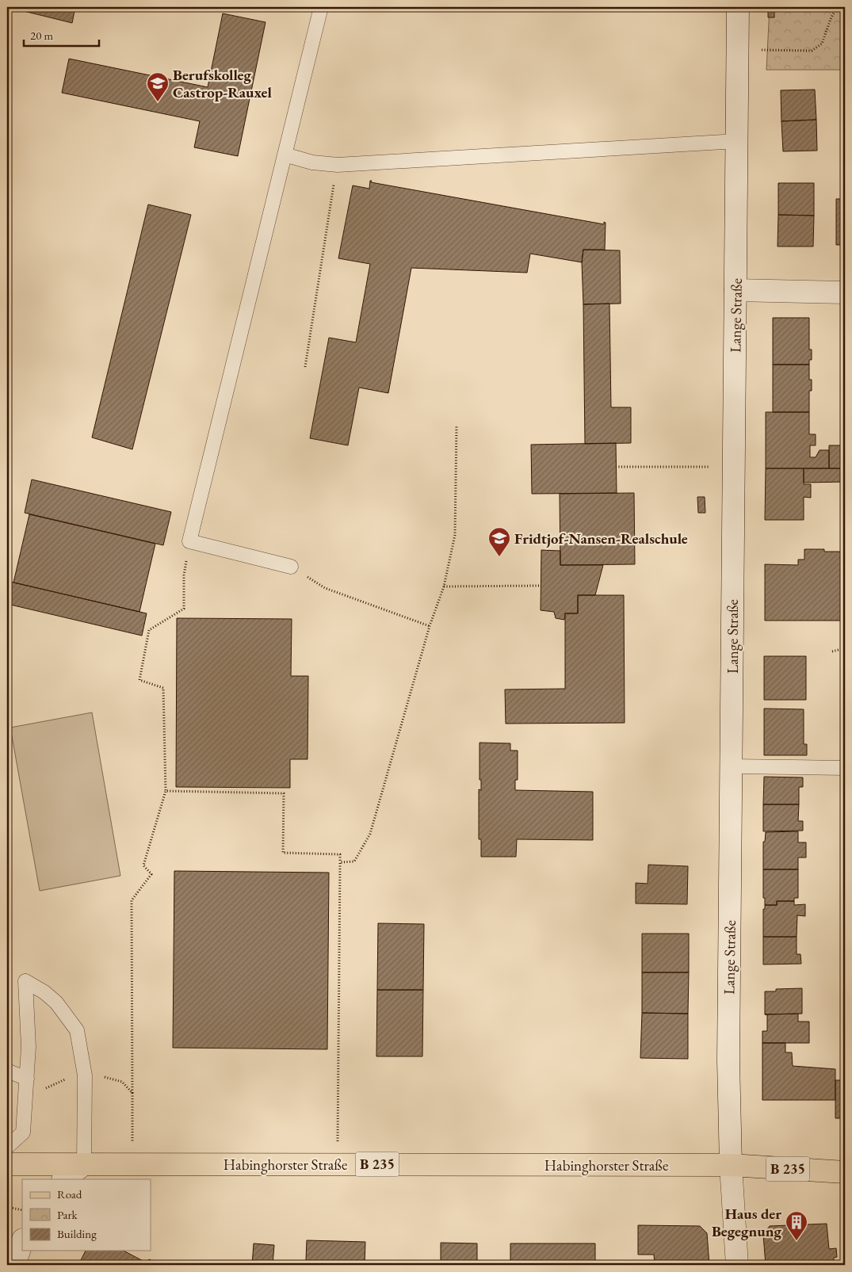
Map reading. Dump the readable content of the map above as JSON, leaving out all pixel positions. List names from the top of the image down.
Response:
{
  "streets": {
    "main road": ["Habinghorster Straße", "B 235"],
    "street": ["Lange Straße"]
  },
  "crossings": [
    ["Lange Straße", "Habinghorster Straße"],
    ["Lange Straße", "B 235"],
    ["Habinghorster Straße", "B 235"]
  ],
  "places": {
    "school or university": ["Berufskolleg Castrop-Rauxel", "Fridtjof-Nansen-Realschule"],
    "building": ["Haus der Begegnung"]
  },
  "legend": ["Road", "Park", "Building"],
  "scale_bar": "20 m"
}
